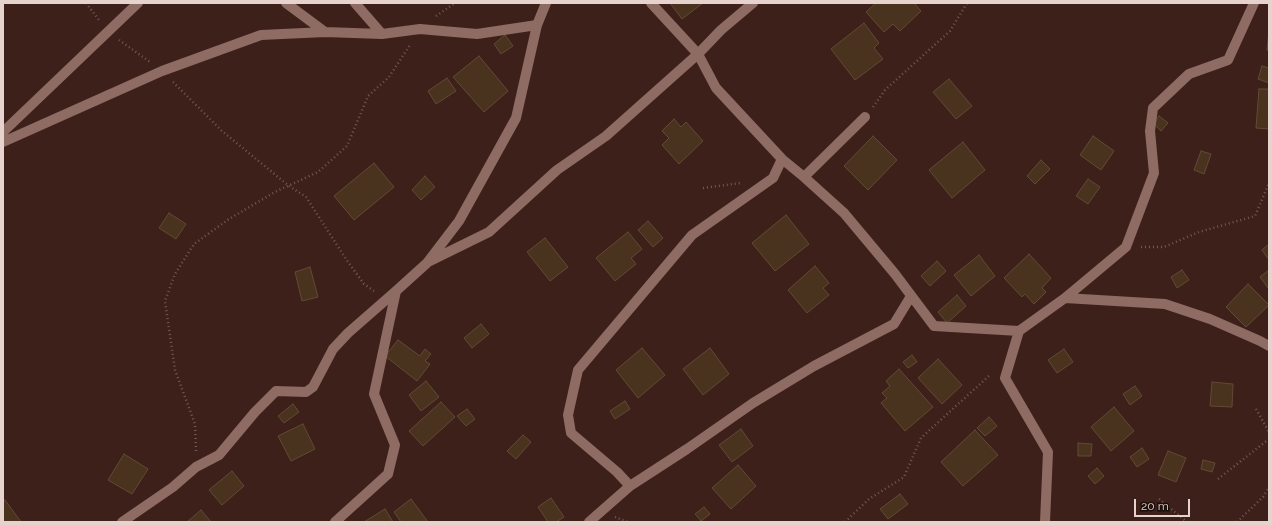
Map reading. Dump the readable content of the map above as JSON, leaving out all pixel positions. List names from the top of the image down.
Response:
{
  "scale_bar": "20 m"
}
